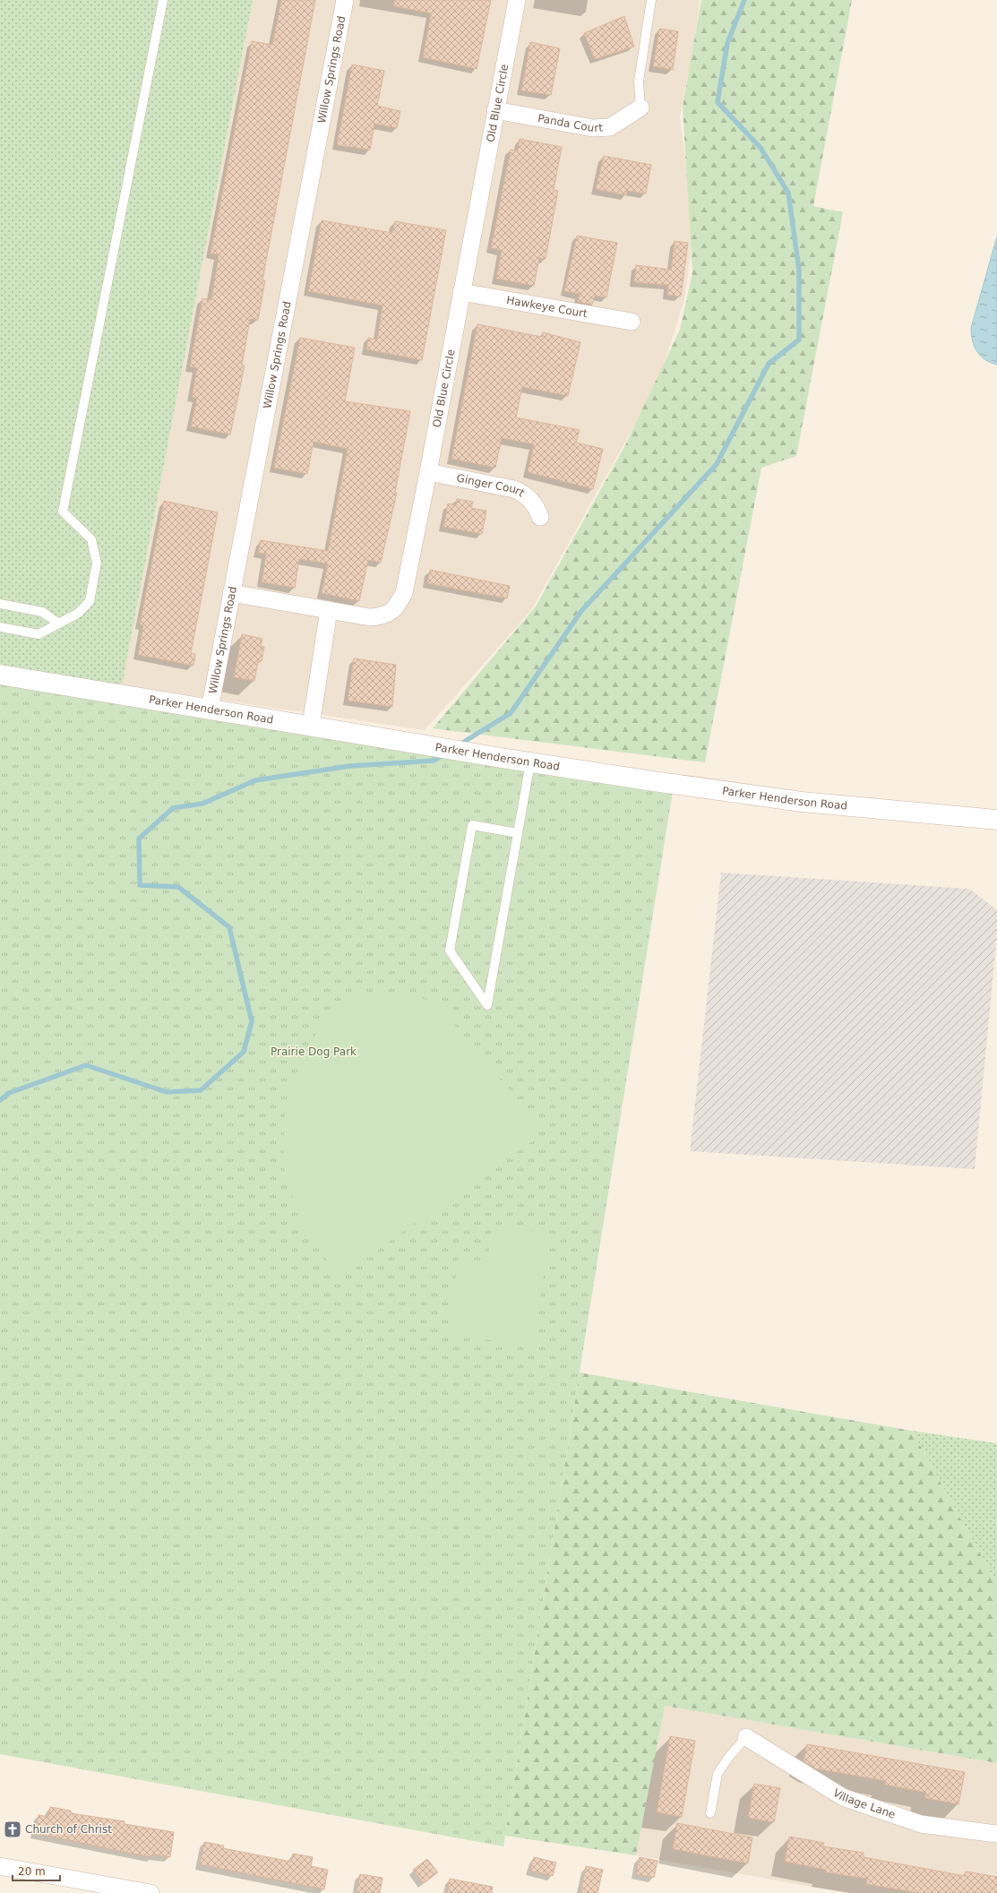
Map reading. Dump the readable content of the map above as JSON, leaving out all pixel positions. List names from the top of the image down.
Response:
{
  "streets": {
    "street": [
      "Willow Springs Road",
      "Old Blue Circle",
      "Panda Court",
      "Hawkeye Court",
      "Ginger Court",
      "Parker Henderson Road",
      "Village Lane"
    ]
  },
  "crossings": [
    ["Willow Springs Road", "Old Blue Circle"],
    ["Willow Springs Road", "Parker Henderson Road"],
    ["Old Blue Circle", "Panda Court"],
    ["Old Blue Circle", "Hawkeye Court"],
    ["Old Blue Circle", "Ginger Court"]
  ],
  "parks": ["Prairie Dog Park"],
  "places": {
    "church": ["Church of Christ"]
  },
  "scale_bar": "20 m"
}
